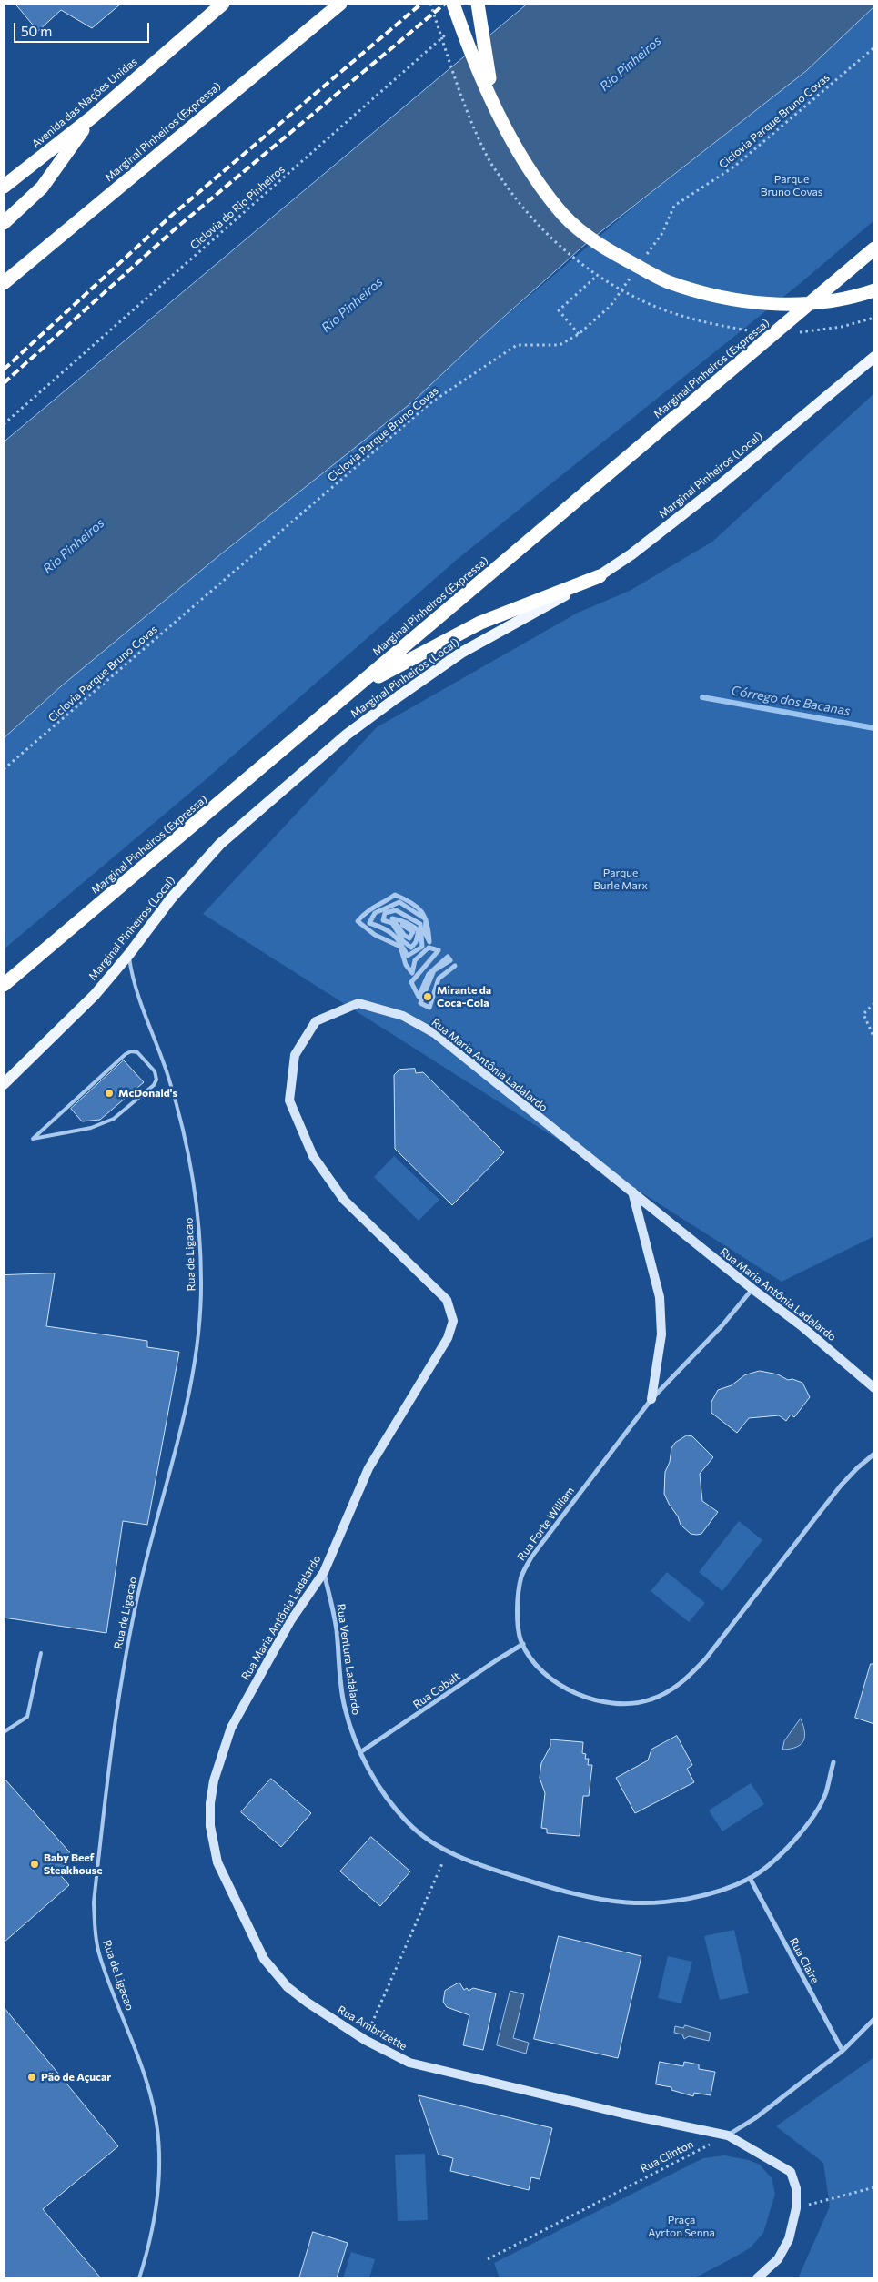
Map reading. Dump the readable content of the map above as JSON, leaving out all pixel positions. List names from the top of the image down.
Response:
{
  "streets": {
    "highway": ["Avenida das Nações Unidas", "Marginal Pinheiros (Expressa)"],
    "main road": ["Marginal Pinheiros (Local)"],
    "street": [
      "Rua Maria Antônia Ladalardo",
      "Rua Forte William",
      "Rua Ventura Ladalardo",
      "Rua Cobalt",
      "Rua Claire",
      "Rua Ambrizette"
    ],
    "lane": ["Rua de Ligacao"],
    "path": ["Ciclovia Parque Bruno Covas", "Ciclovia do Rio Pinheiros", "Rua Clinton"]
  },
  "crossings": [
    ["Marginal Pinheiros (Local)", "Rua de Ligacao"],
    ["Rua Maria Antônia Ladalardo", "Rua Forte William"],
    ["Rua Maria Antônia Ladalardo", "Rua Ventura Ladalardo"],
    ["Rua Maria Antônia Ladalardo", "Rua Ambrizette"],
    ["Rua Forte William", "Rua Cobalt"],
    ["Rua Ventura Ladalardo", "Rua Cobalt"],
    ["Rua Ventura Ladalardo", "Rua Claire"],
    ["Rua Ambrizette", "Rua Clinton"]
  ],
  "water": ["Rio Pinheiros", "Córrego dos Bacanas"],
  "parks": ["Parque Bruno Covas", "Parque Burle Marx", "Praça Ayrton Senna"],
  "places": [
    "Mirante da Coca-Cola",
    "McDonald's",
    "Baby Beef Steakhouse",
    "Pão de Açucar"
  ],
  "scale_bar": "50 m"
}
